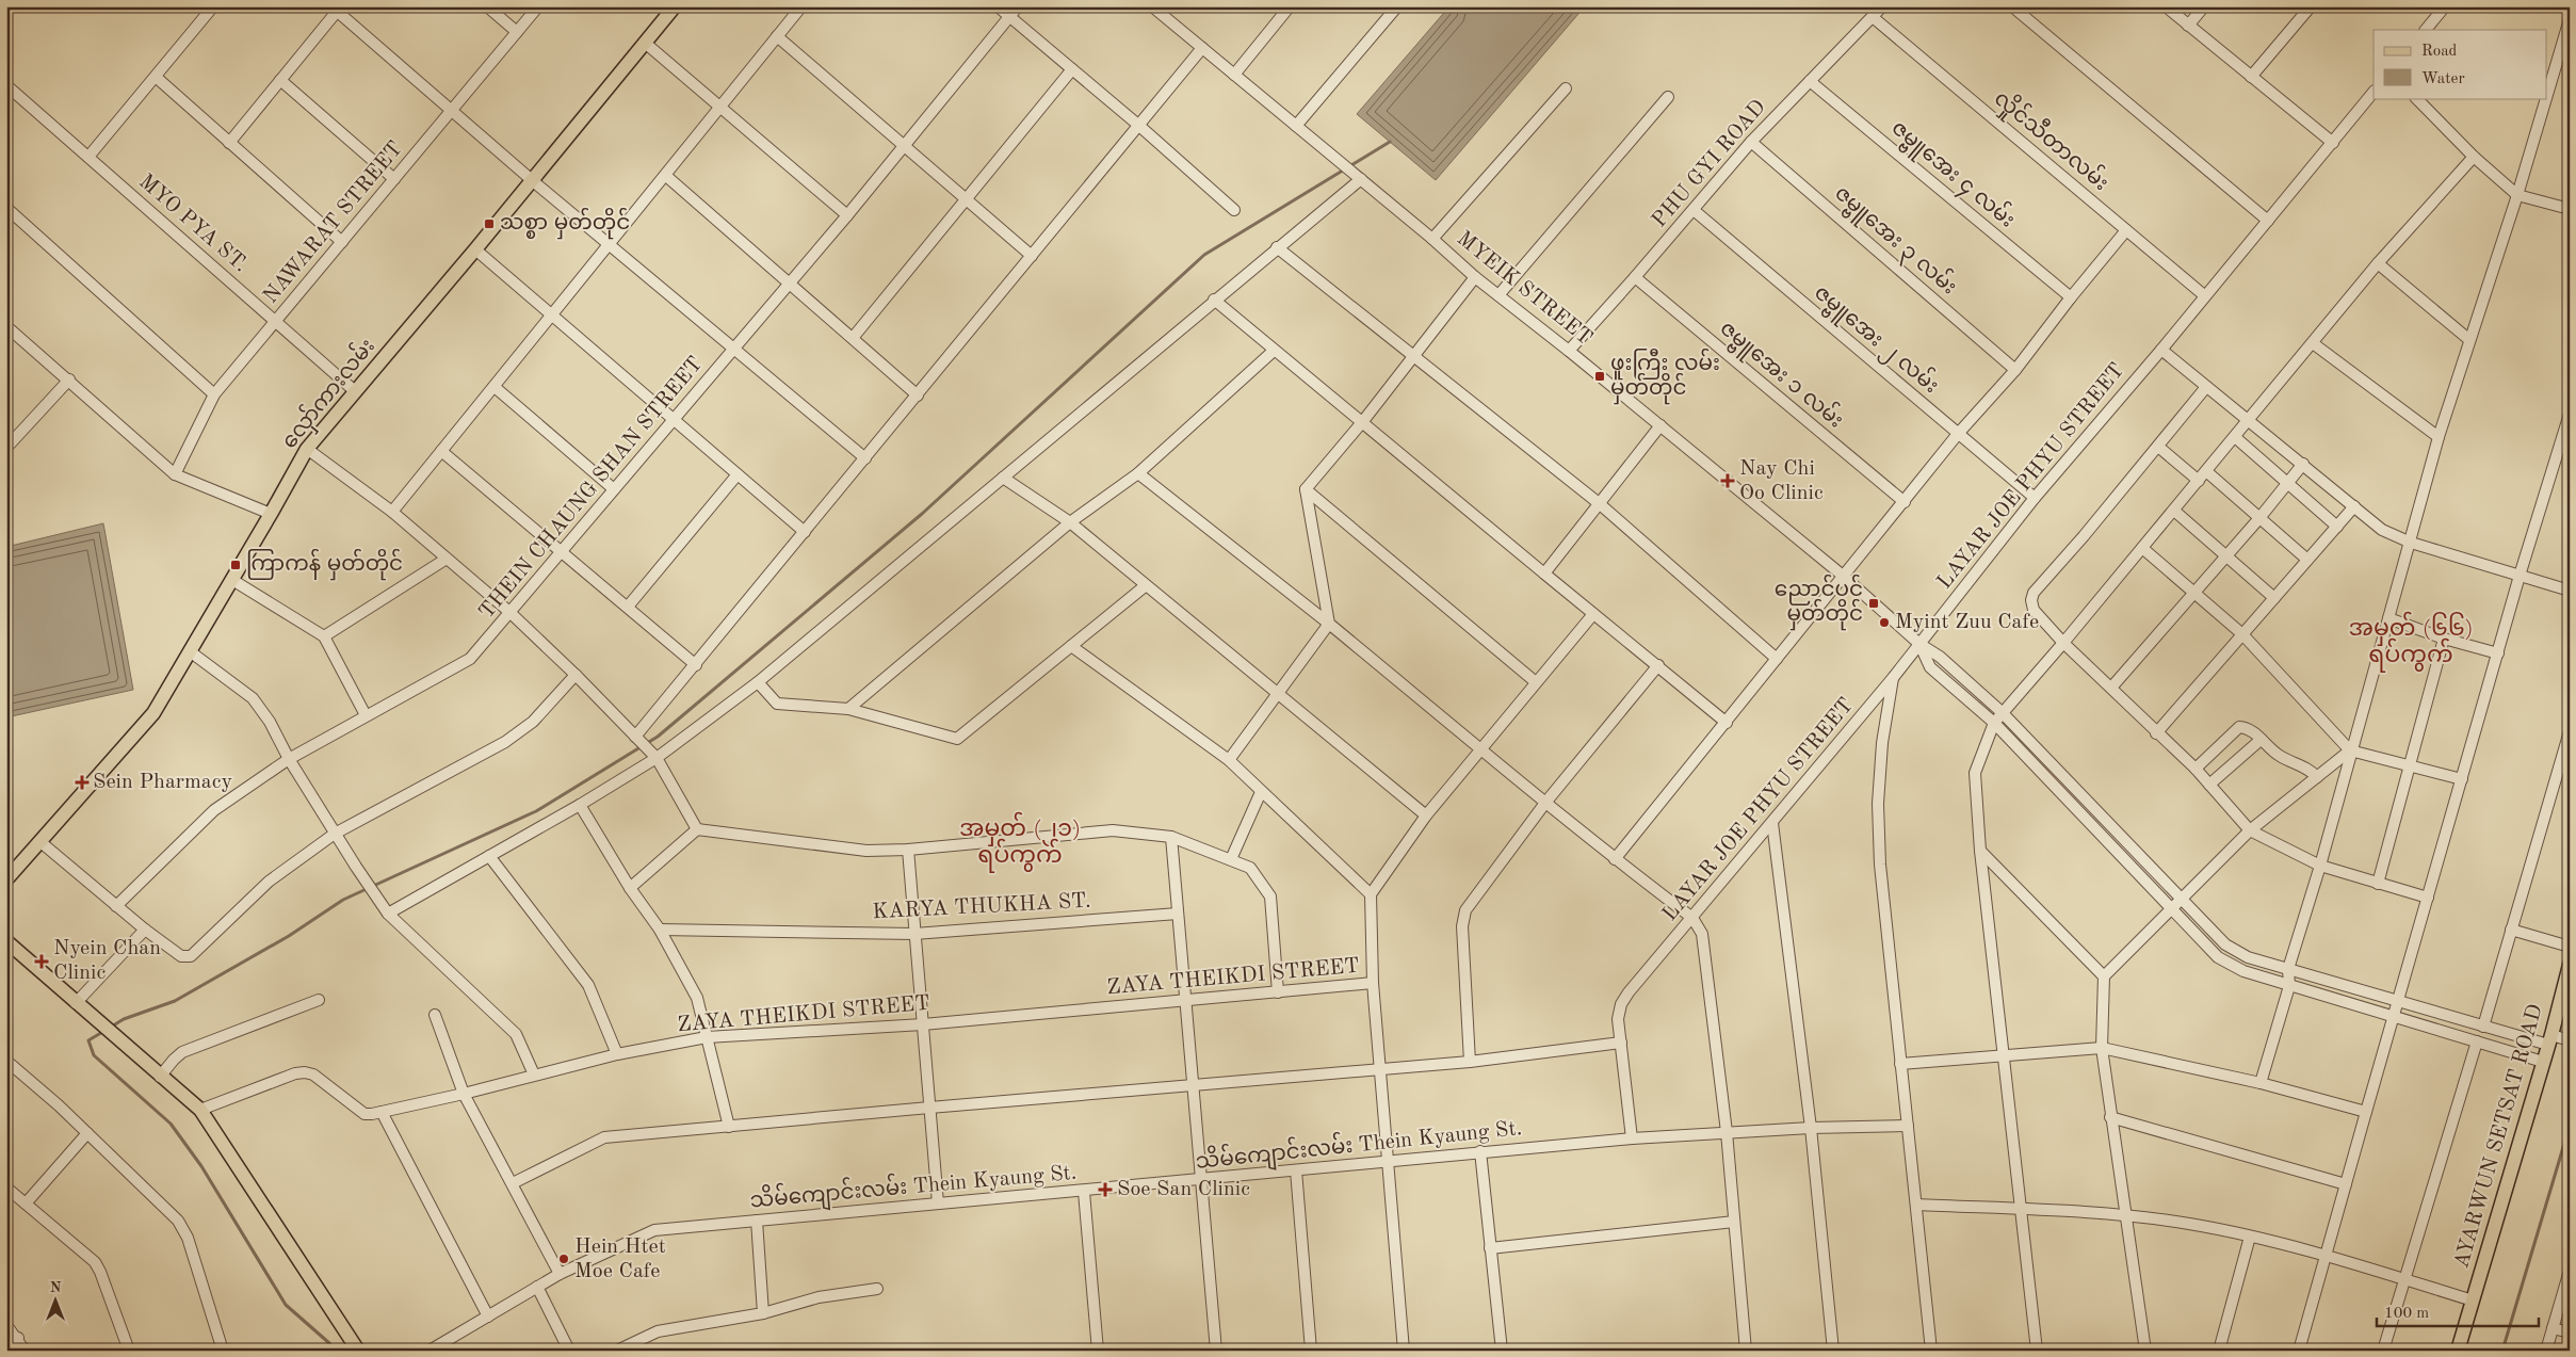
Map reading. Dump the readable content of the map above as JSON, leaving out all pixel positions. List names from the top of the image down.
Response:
{
  "streets": {
    "main road": ["လှော်ကားလမ်း", "AYARWUN SETSAT ROAD"],
    "street": [
      "လှိုင်သီတာလမ်း",
      "PHU GYI ROAD",
      "ဇမ္ဗူအေး ၄ လမ်း",
      "NAWARAT STREET",
      "MYO PYA ST.",
      "ဇမ္ဗူအေး ၃ လမ်း",
      "MYEIK STREET",
      "ဇမ္ဗူအေး ၂ လမ်း",
      "ဇမ္ဗူအေး ၁ လမ်း",
      "LAYAR JOE PHYU STREET",
      "THEIN CHAUNG SHAN STREET",
      "KARYA THUKHA ST.",
      "ZAYA THEIKDI STREET",
      "သိမ်ကျောင်းလမ်း Thein Kyaung St."
    ]
  },
  "crossings": [
    ["လှိုင်သီတာလမ်း", "PHU GYI ROAD"],
    ["လှိုင်သီတာလမ်း", "LAYAR JOE PHYU STREET"],
    ["PHU GYI ROAD", "ဇမ္ဗူအေး ၄ လမ်း"],
    ["PHU GYI ROAD", "ဇမ္ဗူအေး ၃ လမ်း"],
    ["PHU GYI ROAD", "MYEIK STREET"],
    ["PHU GYI ROAD", "ဇမ္ဗူအေး ၂ လမ်း"],
    ["PHU GYI ROAD", "ဇမ္ဗူအေး ၁ လမ်း"],
    ["NAWARAT STREET", "MYO PYA ST."],
    ["MYO PYA ST.", "လှော်ကားလမ်း"],
    ["MYEIK STREET", "LAYAR JOE PHYU STREET"],
    ["MYEIK STREET", "AYARWUN SETSAT ROAD"],
    ["ဇမ္ဗူအေး ၂ လမ်း", "LAYAR JOE PHYU STREET"],
    ["LAYAR JOE PHYU STREET", "သိမ်ကျောင်းလမ်း Thein Kyaung St."]
  ],
  "districts": ["အမှတ် (၆၆) ရပ်ကွက်", "အမှတ် (၂၁) ရပ်ကွက်"],
  "places": {
    "transit": [
      "သစ္စာ မှတ်တိုင်",
      "ဖူးကြီး လမ်း မှတ်တိုင်",
      "ကြာကန် မှတ်တိုင်",
      "ညောင်ပင် မှတ်တိုင်"
    ],
    "health": [
      "Nay Chi Oo Clinic",
      "Sein Pharmacy",
      "Nyein Chan Clinic",
      "Soe San Clinic"
    ],
    "other": ["Myint Zuu Cafe", "Hein Htet Moe Cafe"]
  },
  "legend": ["Road", "Water"],
  "scale_bar": "100 m",
  "north": "top"
}
